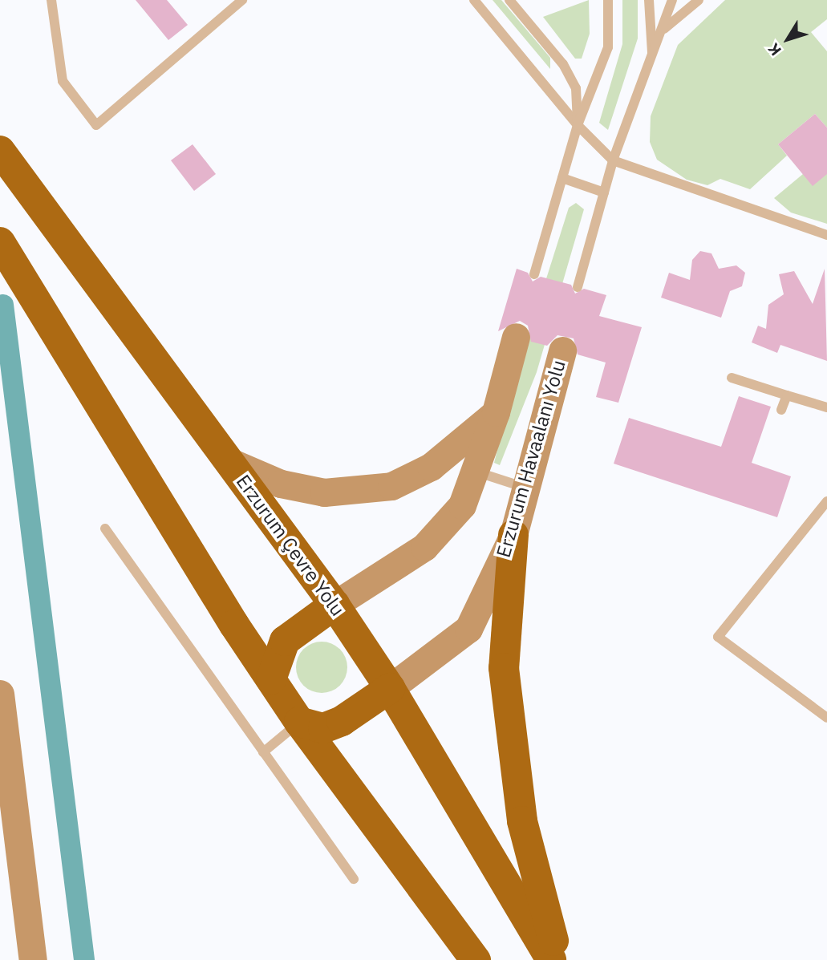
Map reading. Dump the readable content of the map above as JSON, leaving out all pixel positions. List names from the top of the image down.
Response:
{
  "streets": {
    "highway": ["Erzurum Çevre Yolu"],
    "street": ["Erzurum Havaalanı Yolu"]
  },
  "crossings": [
    ["Erzurum Havaalanı Yolu", "Erzurum Çevre Yolu"]
  ],
  "north": "bottom left"
}
